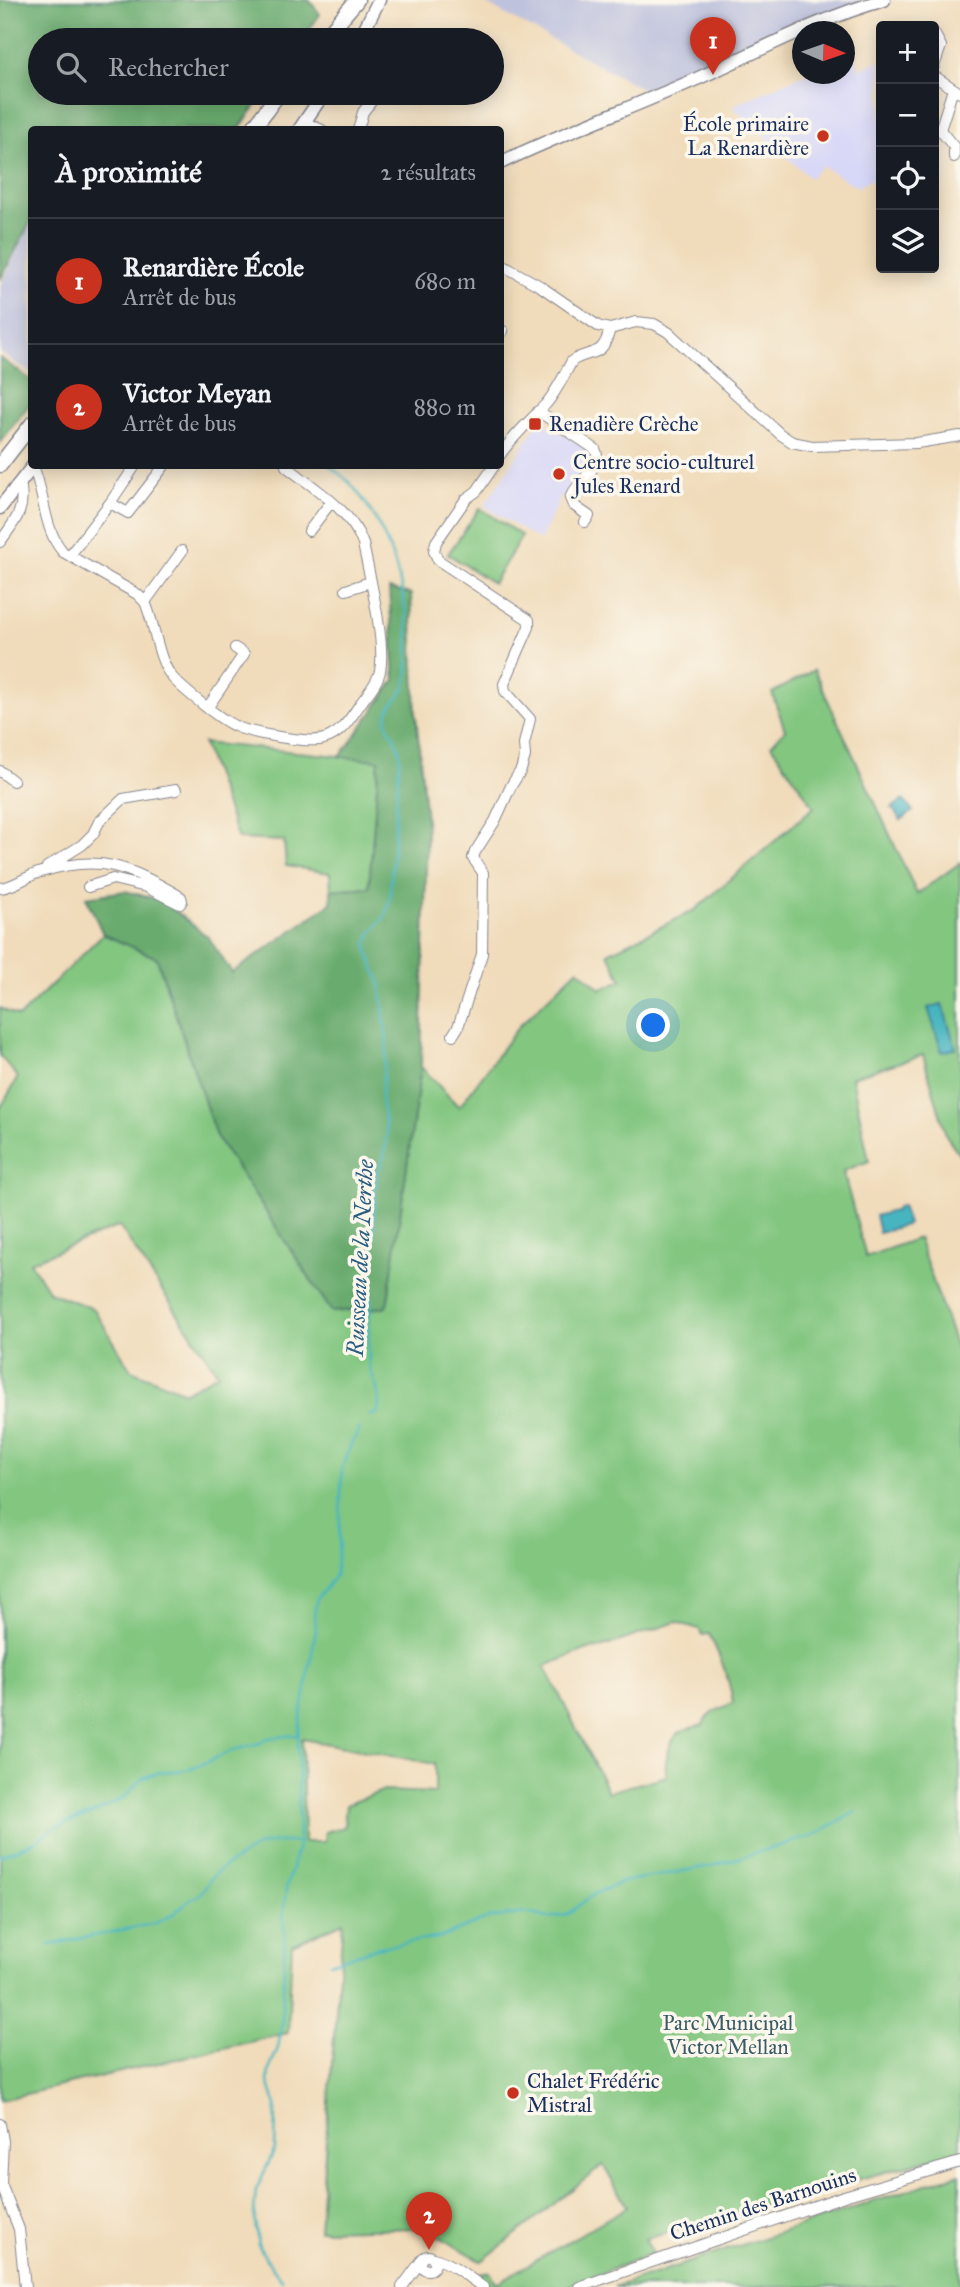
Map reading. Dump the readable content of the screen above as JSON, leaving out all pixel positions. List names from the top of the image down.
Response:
{
  "streets": {
    "street": ["Chemin des Barnouins"]
  },
  "water": ["Ruisseau de la Nerthe"],
  "parks": ["Parc Municipal Victor Mellan"],
  "places": {
    "other": ["École primaire La Renardière", "Centre socio-culturel Jules Renard", "Chalet Frédéric Mistral"],
    "transit": ["Renadière Crèche"]
  },
  "north": "right",
  "page": {
    "pins": ["1", "2"],
    "map_buttons": ["+", "−"],
    "search": "Rechercher",
    "heading": ["À proximité", "2 résultats"],
    "list": [
      {
        "mark": "1",
        "name": "Renardière École",
        "note": "Arrêt de bus",
        "value": "680 m"
      },
      {
        "mark": "2",
        "name": "Victor Meyan",
        "note": "Arrêt de bus",
        "value": "880 m"
      }
    ]
  }
}
